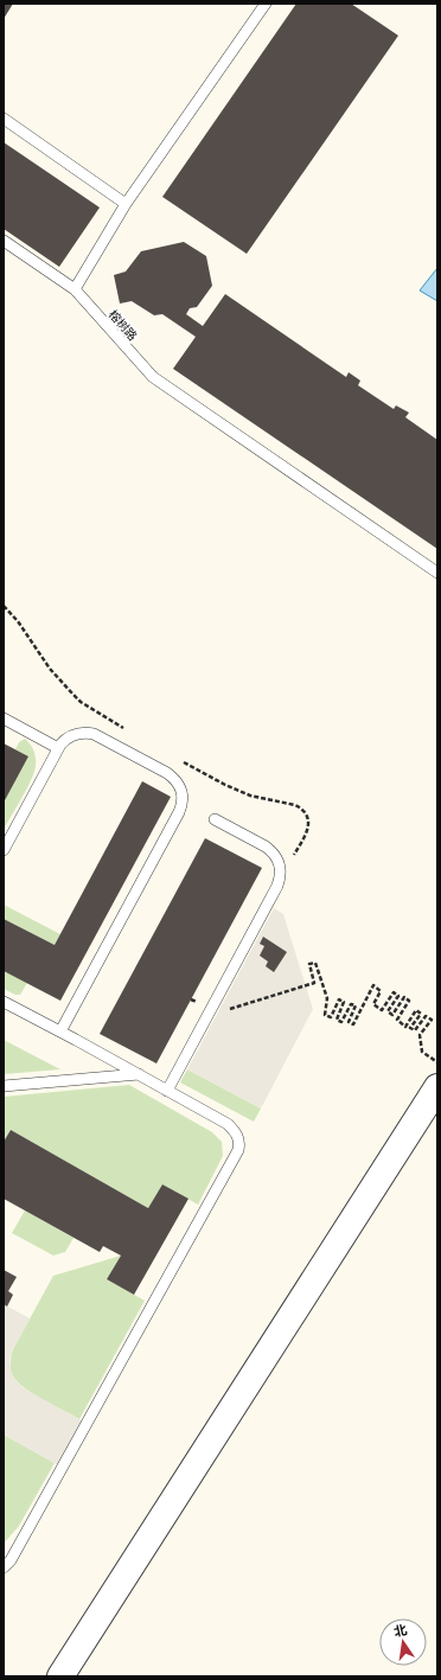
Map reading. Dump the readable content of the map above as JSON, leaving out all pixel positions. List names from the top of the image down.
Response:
{
  "streets": {
    "lane": ["榕树路"]
  },
  "north": "top"
}
